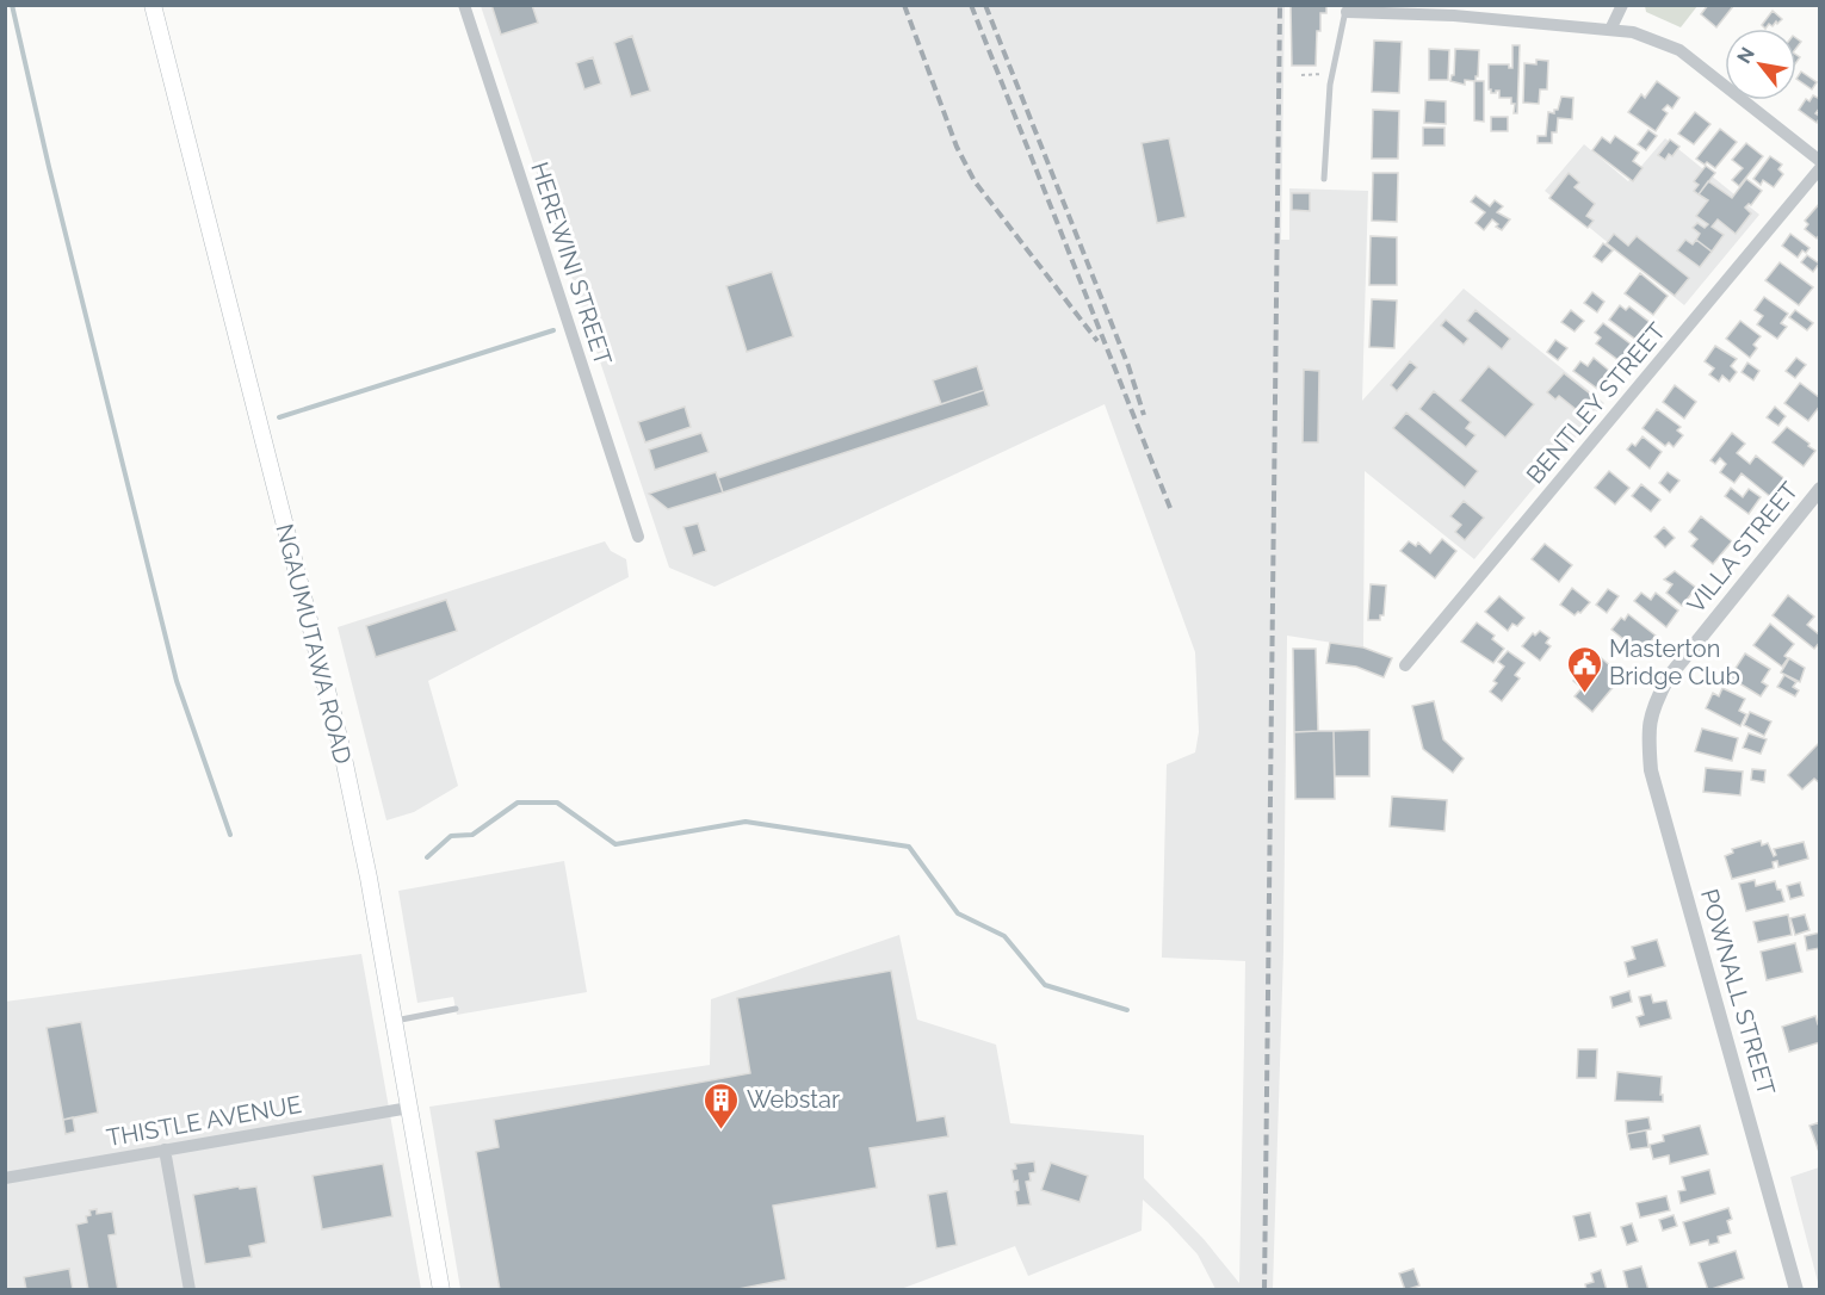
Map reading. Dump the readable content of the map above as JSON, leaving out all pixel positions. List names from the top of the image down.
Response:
{
  "streets": {
    "main road": ["NGAUMUTAWA ROAD"],
    "street": [
      "HEREWINI STREET",
      "BENTLEY STREET",
      "VILLA STREET",
      "POWNALL STREET",
      "THISTLE AVENUE"
    ]
  },
  "crossings": [
    ["VILLA STREET", "POWNALL STREET"],
    ["NGAUMUTAWA ROAD", "THISTLE AVENUE"]
  ],
  "places": {
    "public building": ["Masterton Bridge Club"],
    "building": ["Webstar"]
  },
  "north": "top left"
}
